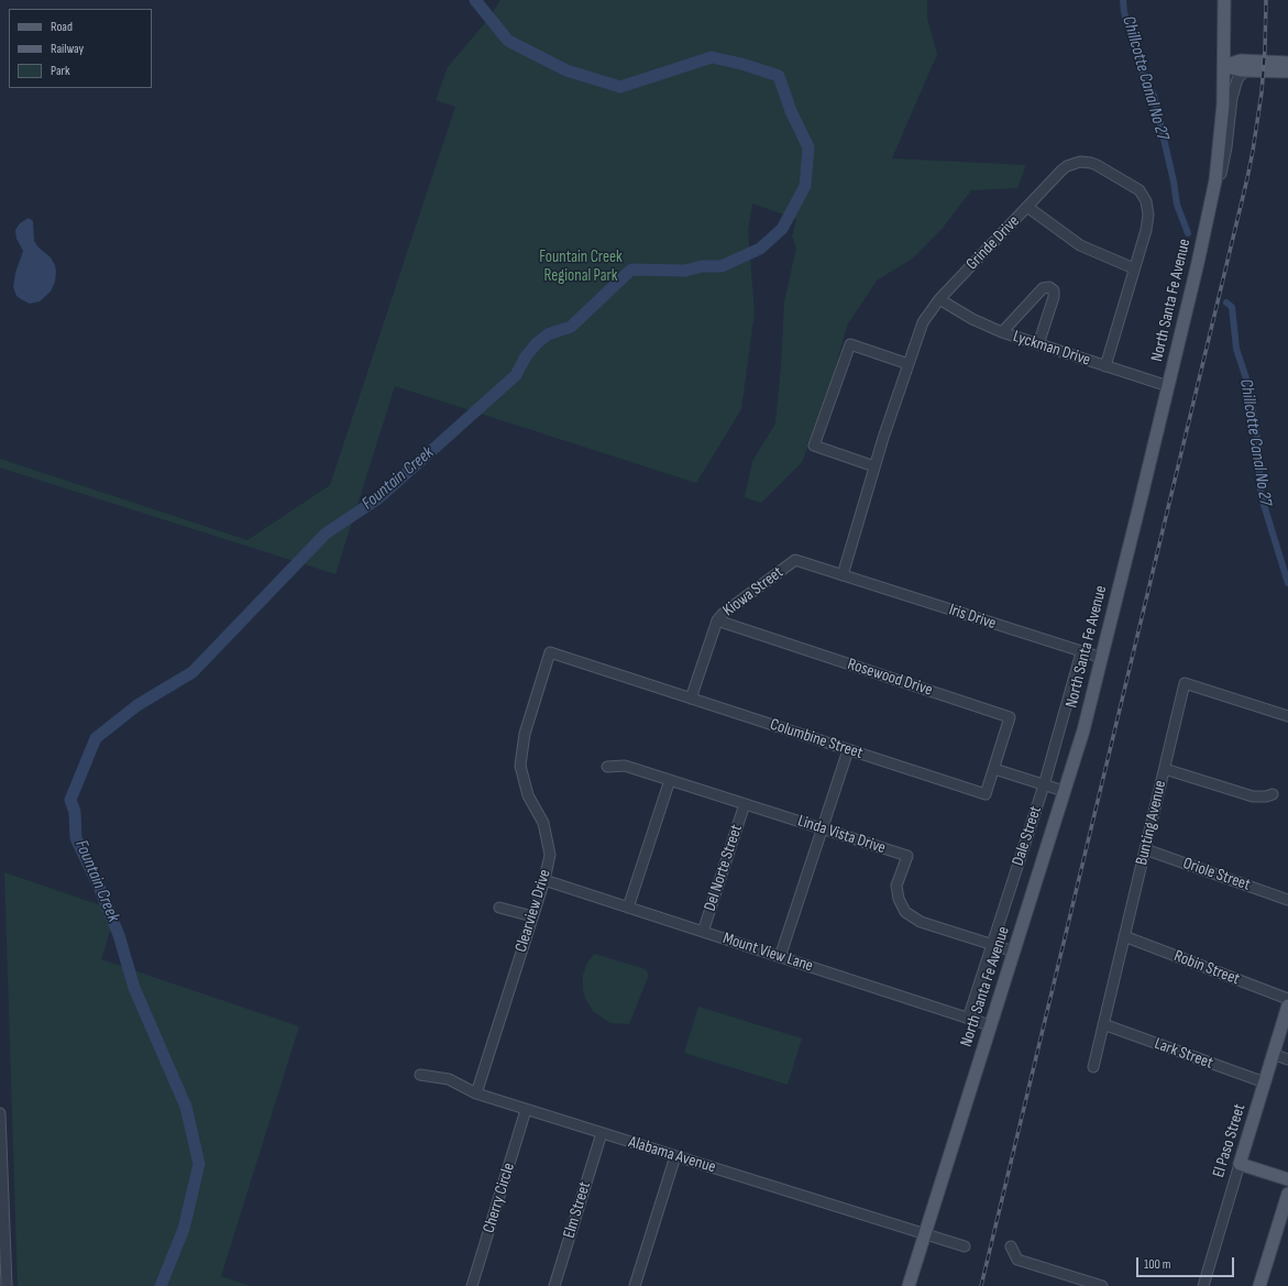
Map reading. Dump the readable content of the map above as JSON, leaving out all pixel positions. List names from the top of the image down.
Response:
{
  "streets": {
    "main road": ["North Santa Fe Avenue", "El Paso Street"],
    "street": [
      "Grinde Drive",
      "Lyckman Drive",
      "Kiowa Street",
      "Iris Drive",
      "Rosewood Drive",
      "Columbine Street",
      "Bunting Avenue",
      "Linda Vista Drive",
      "Dale Street",
      "Del Norte Street",
      "Oriole Street",
      "Clearview Drive",
      "Mount View Lane",
      "Robin Street",
      "Lark Street",
      "Alabama Avenue",
      "Cherry Circle",
      "Elm Street"
    ]
  },
  "crossings": [
    ["Grinde Drive", "Lyckman Drive"],
    ["Grinde Drive", "Kiowa Street"],
    ["Grinde Drive", "Iris Drive"],
    ["North Santa Fe Avenue", "Lyckman Drive"],
    ["North Santa Fe Avenue", "Iris Drive"],
    ["North Santa Fe Avenue", "Linda Vista Drive"],
    ["North Santa Fe Avenue", "Mount View Lane"],
    ["North Santa Fe Avenue", "Alabama Avenue"],
    ["Kiowa Street", "Iris Drive"],
    ["Kiowa Street", "Rosewood Drive"],
    ["Kiowa Street", "Columbine Street"],
    ["Iris Drive", "Dale Street"],
    ["Rosewood Drive", "Columbine Street"],
    ["Columbine Street", "Clearview Drive"],
    ["Bunting Avenue", "Oriole Street"],
    ["Bunting Avenue", "Robin Street"],
    ["Bunting Avenue", "Lark Street"],
    ["Linda Vista Drive", "Dale Street"],
    ["Linda Vista Drive", "Del Norte Street"],
    ["Dale Street", "Mount View Lane"],
    ["Del Norte Street", "Mount View Lane"],
    ["Clearview Drive", "Mount View Lane"],
    ["Clearview Drive", "Alabama Avenue"],
    ["Lark Street", "El Paso Street"],
    ["Alabama Avenue", "Cherry Circle"],
    ["Alabama Avenue", "Elm Street"]
  ],
  "water": ["Chillcotte Canal No 27", "Fountain Creek"],
  "parks": ["Fountain Creek Regional Park"],
  "legend": ["Road", "Railway", "Park"],
  "scale_bar": "100 m"
}
